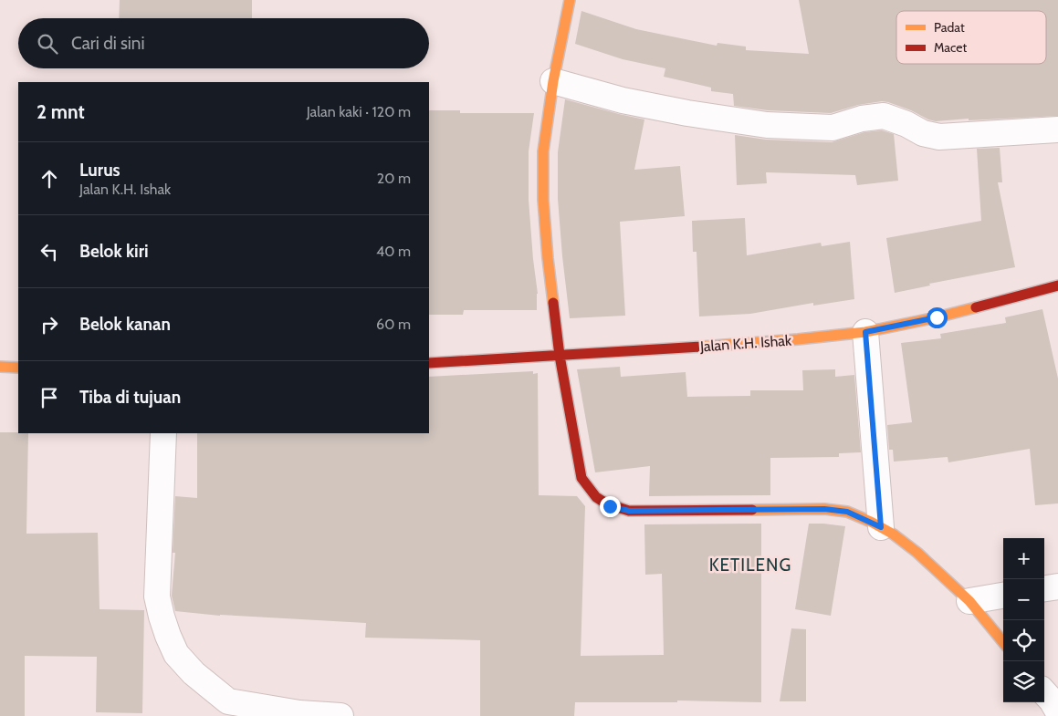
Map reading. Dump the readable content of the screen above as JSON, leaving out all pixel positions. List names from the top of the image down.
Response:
{
  "streets": {
    "street": ["Jalan K.H. Ishak"]
  },
  "districts": ["KETILENG"],
  "legend": ["Padat", "Macet"],
  "page": {
    "search": "Cari di sini",
    "heading": ["2 mnt", "Jalan kaki · 120 m"],
    "list": [
      ["Lurus", "Jalan K.H. Ishak", "20 m"],
      ["Belok kiri", "40 m"],
      ["Belok kanan", "60 m"],
      "Tiba di tujuan"
    ],
    "map_buttons": ["+", "−"]
  }
}
